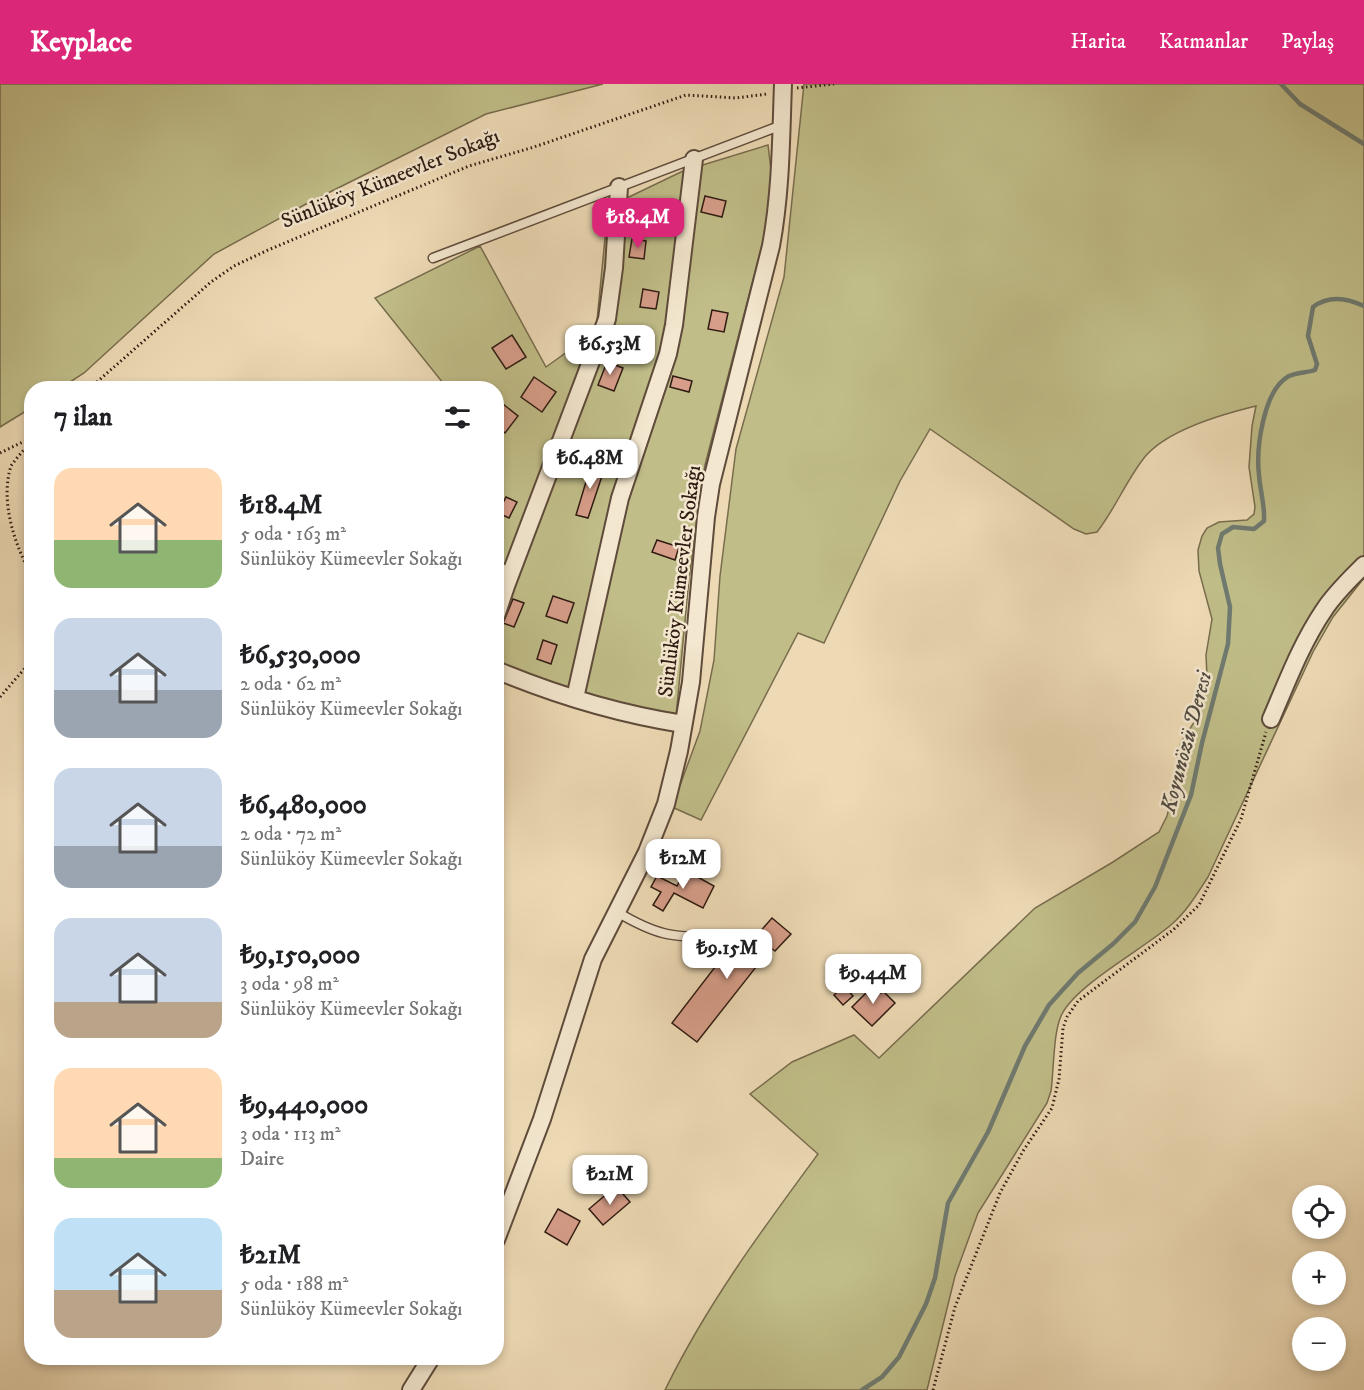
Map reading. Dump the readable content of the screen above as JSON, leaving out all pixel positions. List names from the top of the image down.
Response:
{
  "streets": {
    "street": ["Sünlüköy Kümeevler Sokağı"]
  },
  "water": ["Koyunözü Deresi"],
  "page": {
    "header": "Keyplace",
    "nav": ["Harita", "Katmanlar", "Paylaş"],
    "price": [
      "₺18.4M",
      "₺6.53M",
      "₺6.48M",
      "₺12M",
      "₺9.15M",
      "₺9.44M",
      "₺21M"
    ],
    "heading": "7 ilan",
    "list": [
      {
        "name": "₺18.4M",
        "note": "5 oda · 163 m² · Sünlüköy Kümeevler Sokağı"
      },
      {
        "name": "₺6,530,000",
        "note": "2 oda · 62 m² · Sünlüköy Kümeevler Sokağı"
      },
      {
        "name": "₺6,480,000",
        "note": "2 oda · 72 m² · Sünlüköy Kümeevler Sokağı"
      },
      {
        "name": "₺9,150,000",
        "note": "3 oda · 98 m² · Sünlüköy Kümeevler Sokağı"
      },
      {
        "name": "₺9,440,000",
        "note": "3 oda · 113 m² · Daire"
      },
      {
        "name": "₺21M",
        "note": "5 oda · 188 m² · Sünlüköy Kümeevler Sokağı"
      }
    ],
    "map_buttons": ["+", "−"]
  }
}
